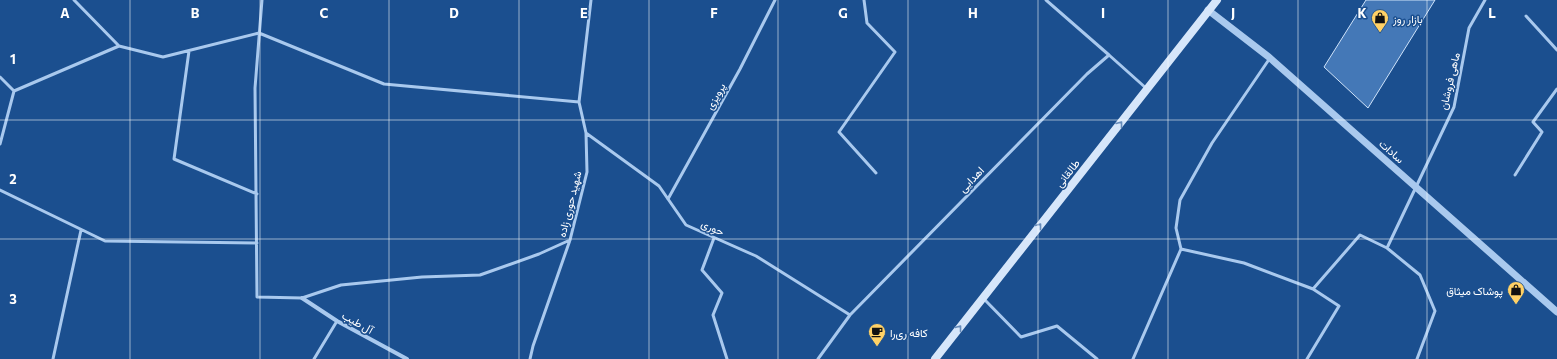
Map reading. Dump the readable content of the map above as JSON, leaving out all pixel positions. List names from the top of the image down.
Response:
{
  "streets": {
    "main road": ["طالقانی"],
    "street": ["سادات", "آل طیب"],
    "lane": [
      "ماهی فروشان",
      "پرویزی",
      "اهدایی",
      "شهید حوری زاده",
      "حوری"
    ]
  },
  "crossings": [
    ["ماهی فروشان", "سادات"],
    ["پرویزی", "حوری"],
    ["سادات", "طالقانی"],
    ["اهدایی", "حوری"],
    ["شهید حوری زاده", "حوری"]
  ],
  "one_way": ["طالقانی"],
  "places": {
    "shop": ["بازار روز", "پوشاک میثاق"],
    "cafe": ["کافه‌ ری‌را"]
  },
  "grid": {
    "columns": [
      "A",
      "B",
      "C",
      "D",
      "E",
      "F",
      "G",
      "H",
      "I",
      "J",
      "K",
      "L"
    ],
    "rows": ["1", "2", "3"]
  }
}
